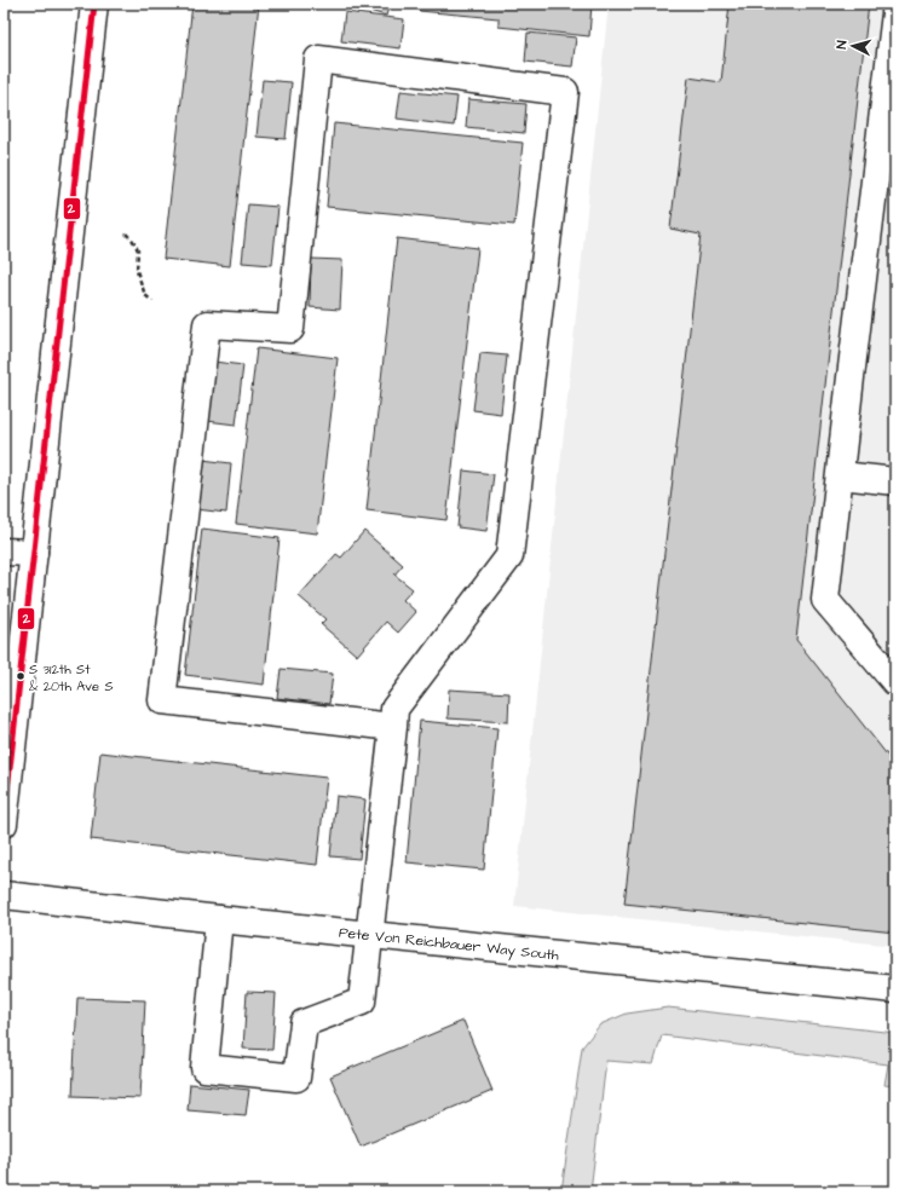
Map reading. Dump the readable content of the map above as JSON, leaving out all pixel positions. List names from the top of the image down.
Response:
{
  "streets": {
    "street": ["Pete Von Reichbauer Way South"]
  },
  "places": ["S 312th St & 20th Ave S"],
  "lines": ["transit line 2"],
  "north": "left"
}
